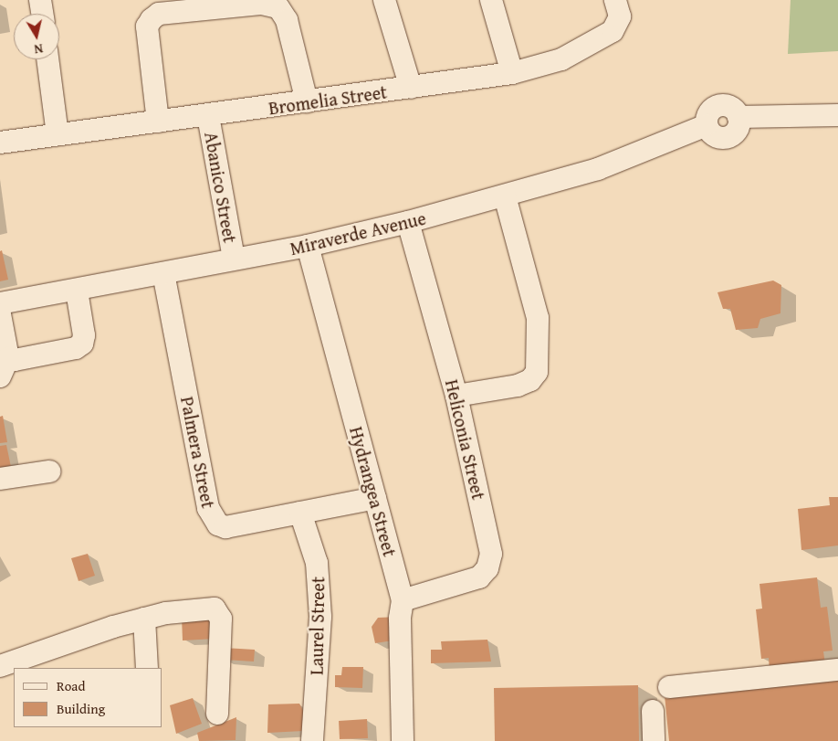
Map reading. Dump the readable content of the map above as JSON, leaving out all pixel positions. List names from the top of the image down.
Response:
{
  "streets": {
    "street": [
      "Bromelia Street",
      "Abanico Street",
      "Miraverde Avenue",
      "Heliconia Street",
      "Palmera Street",
      "Hydrangea Street",
      "Laurel Street"
    ]
  },
  "crossings": [
    ["Bromelia Street", "Abanico Street"],
    ["Abanico Street", "Miraverde Avenue"],
    ["Miraverde Avenue", "Heliconia Street"],
    ["Miraverde Avenue", "Palmera Street"],
    ["Miraverde Avenue", "Hydrangea Street"],
    ["Heliconia Street", "Hydrangea Street"],
    ["Palmera Street", "Hydrangea Street"],
    ["Palmera Street", "Laurel Street"]
  ],
  "legend": ["Road", "Building"],
  "north": "bottom"
}
